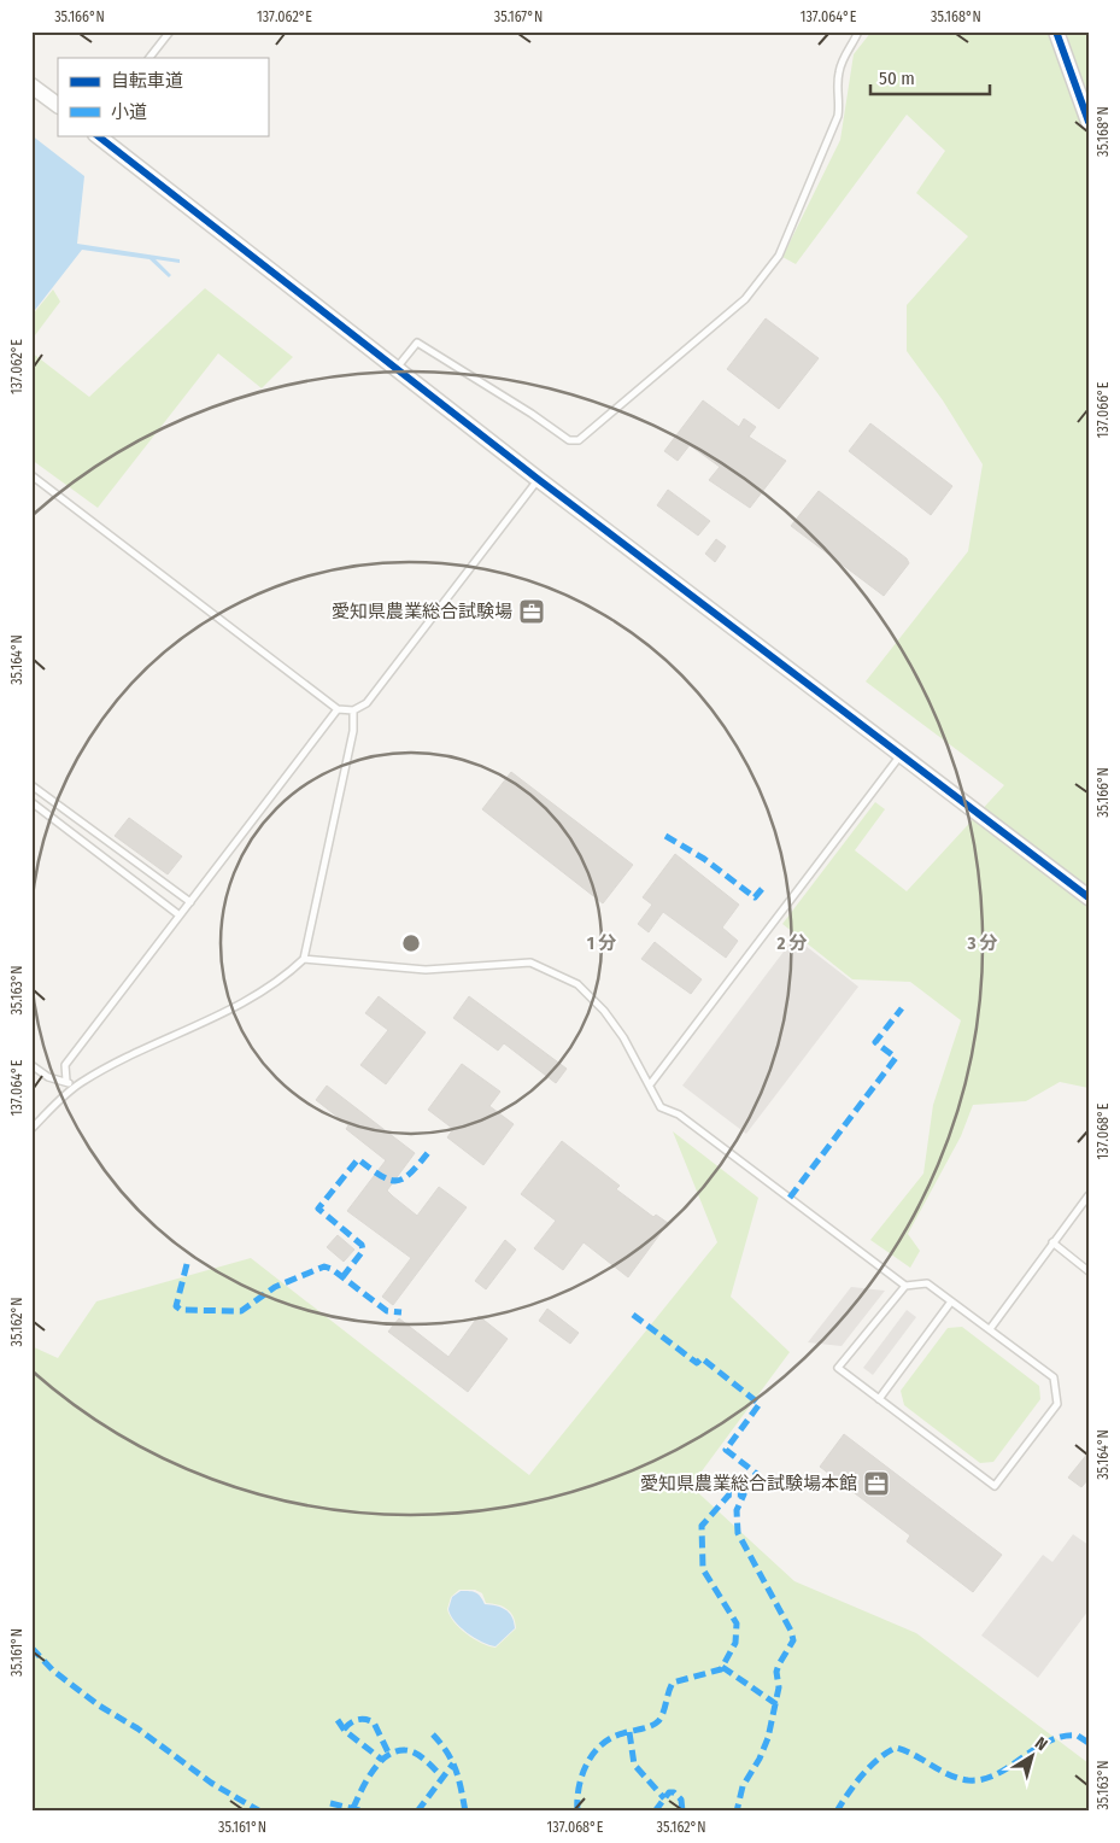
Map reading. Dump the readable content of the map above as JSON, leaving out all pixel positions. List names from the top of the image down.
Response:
{
  "places": {
    "office": ["愛知県農業総合試験場", "愛知県農業総合試験場本館"]
  },
  "legend": ["自転車道", "小道"],
  "scale_bar": "50 m",
  "north": "top right",
  "coordinates": [
    "35.166°N",
    "137.062°E",
    "35.167°N",
    "137.064°E",
    "35.168°N",
    "137.066°E",
    "35.164°N",
    "35.163°N",
    "137.068°E",
    "35.162°N",
    "35.161°N"
  ],
  "rings": ["1 分", "2 分", "3 分"]
}
